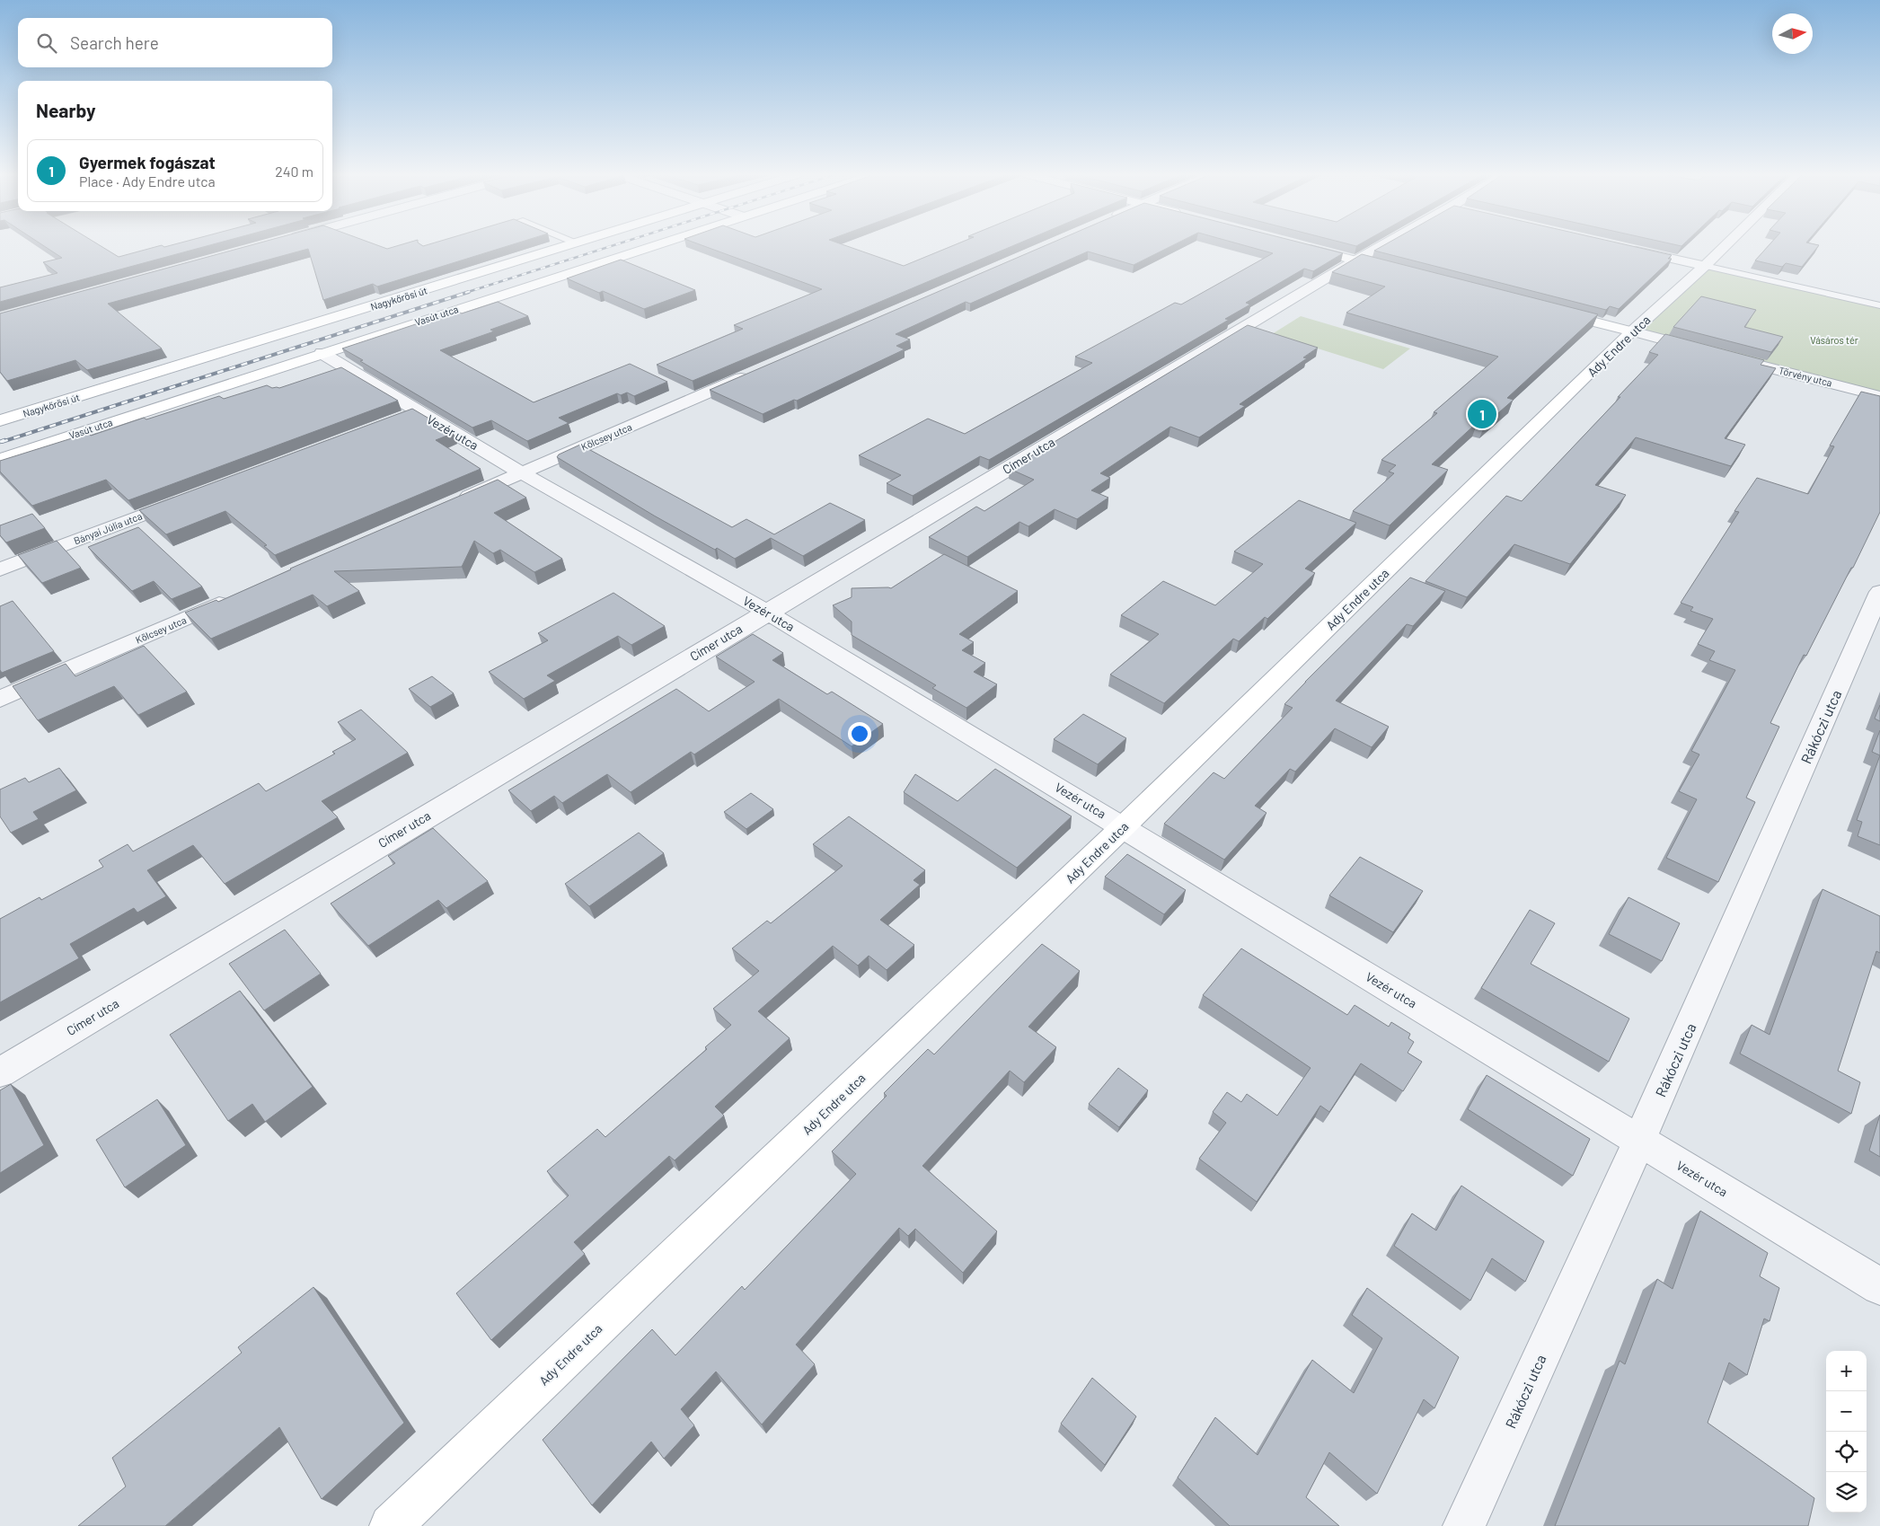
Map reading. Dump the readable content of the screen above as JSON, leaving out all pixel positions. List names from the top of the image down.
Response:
{
  "streets": {
    "street": [
      "Nagykőrösi út",
      "Vasút utca",
      "Ady Endre utca",
      "Törvény utca",
      "Vezér utca",
      "Kölcsey utca",
      "Címer utca",
      "Bányai Júlia utca",
      "Rákóczi utca"
    ]
  },
  "crossings": [
    ["Vasút utca", "Vezér utca"],
    ["Ady Endre utca", "Vezér utca"],
    ["Vezér utca", "Kölcsey utca"],
    ["Vezér utca", "Címer utca"],
    ["Vezér utca", "Rákóczi utca"]
  ],
  "parks": ["Vásáros tér"],
  "north": "right",
  "page": {
    "search": "Search here",
    "heading": "Nearby",
    "list": [
      {
        "mark": "1",
        "name": "Gyermek fogászat",
        "note": "Place · Ady Endre utca",
        "value": "240 m"
      }
    ],
    "pins": "1",
    "map_buttons": ["+", "−"]
  }
}
